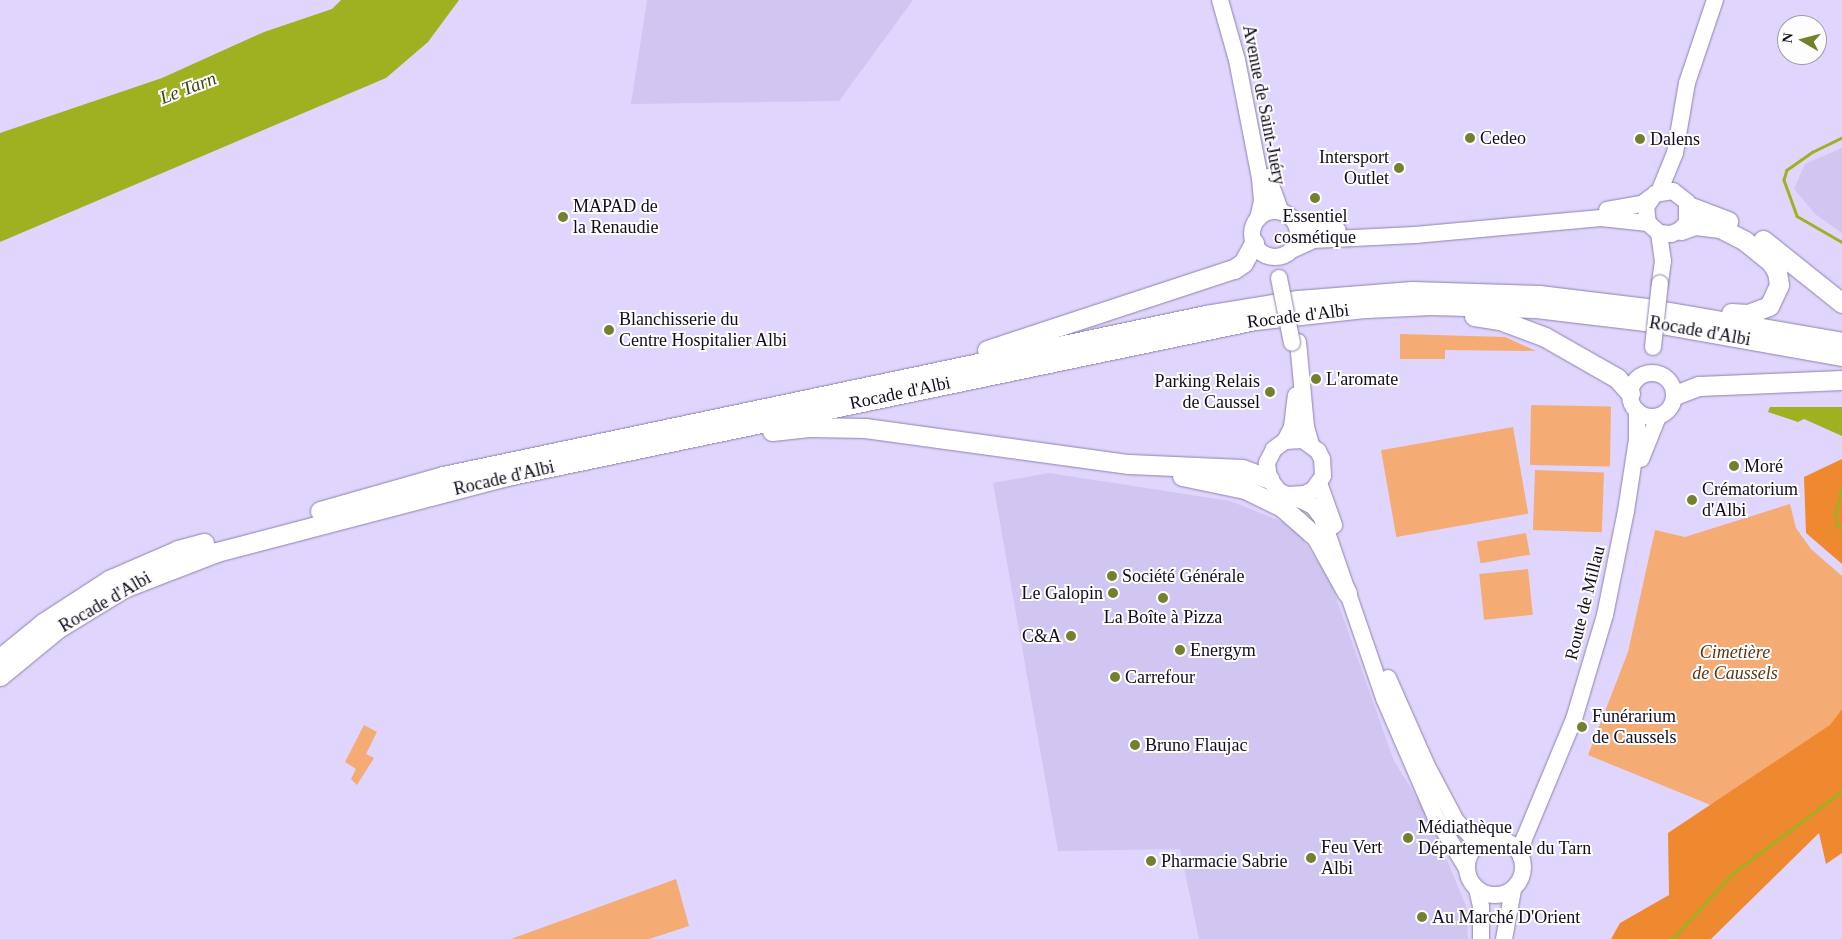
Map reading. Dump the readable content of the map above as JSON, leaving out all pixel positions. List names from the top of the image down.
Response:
{
  "streets": {
    "highway": ["Rocade d'Albi"],
    "main road": ["Avenue de Saint-Juéry", "Route de Millau"]
  },
  "water": ["Le Tarn"],
  "parks": ["Cimetière de Caussels"],
  "places": [
    "Cedeo",
    "Dalens",
    "Intersport Outlet",
    "Essentiel cosmétique",
    "MAPAD de la Renaudie",
    "Blanchisserie du Centre Hospitalier Albi",
    "L'aromate",
    "Parking Relais de Caussel",
    "Moré",
    "Crématorium d'Albi",
    "Société Générale",
    "Le Galopin",
    "La Boîte à Pizza",
    "C&A",
    "Energym",
    "Carrefour",
    "Funérarium de Caussels",
    "Bruno Flaujac",
    "Médiathèque Départementale du Tarn",
    "Feu Vert Albi",
    "Pharmacie Sabrie",
    "Au Marché D'Orient"
  ],
  "north": "left"
}
